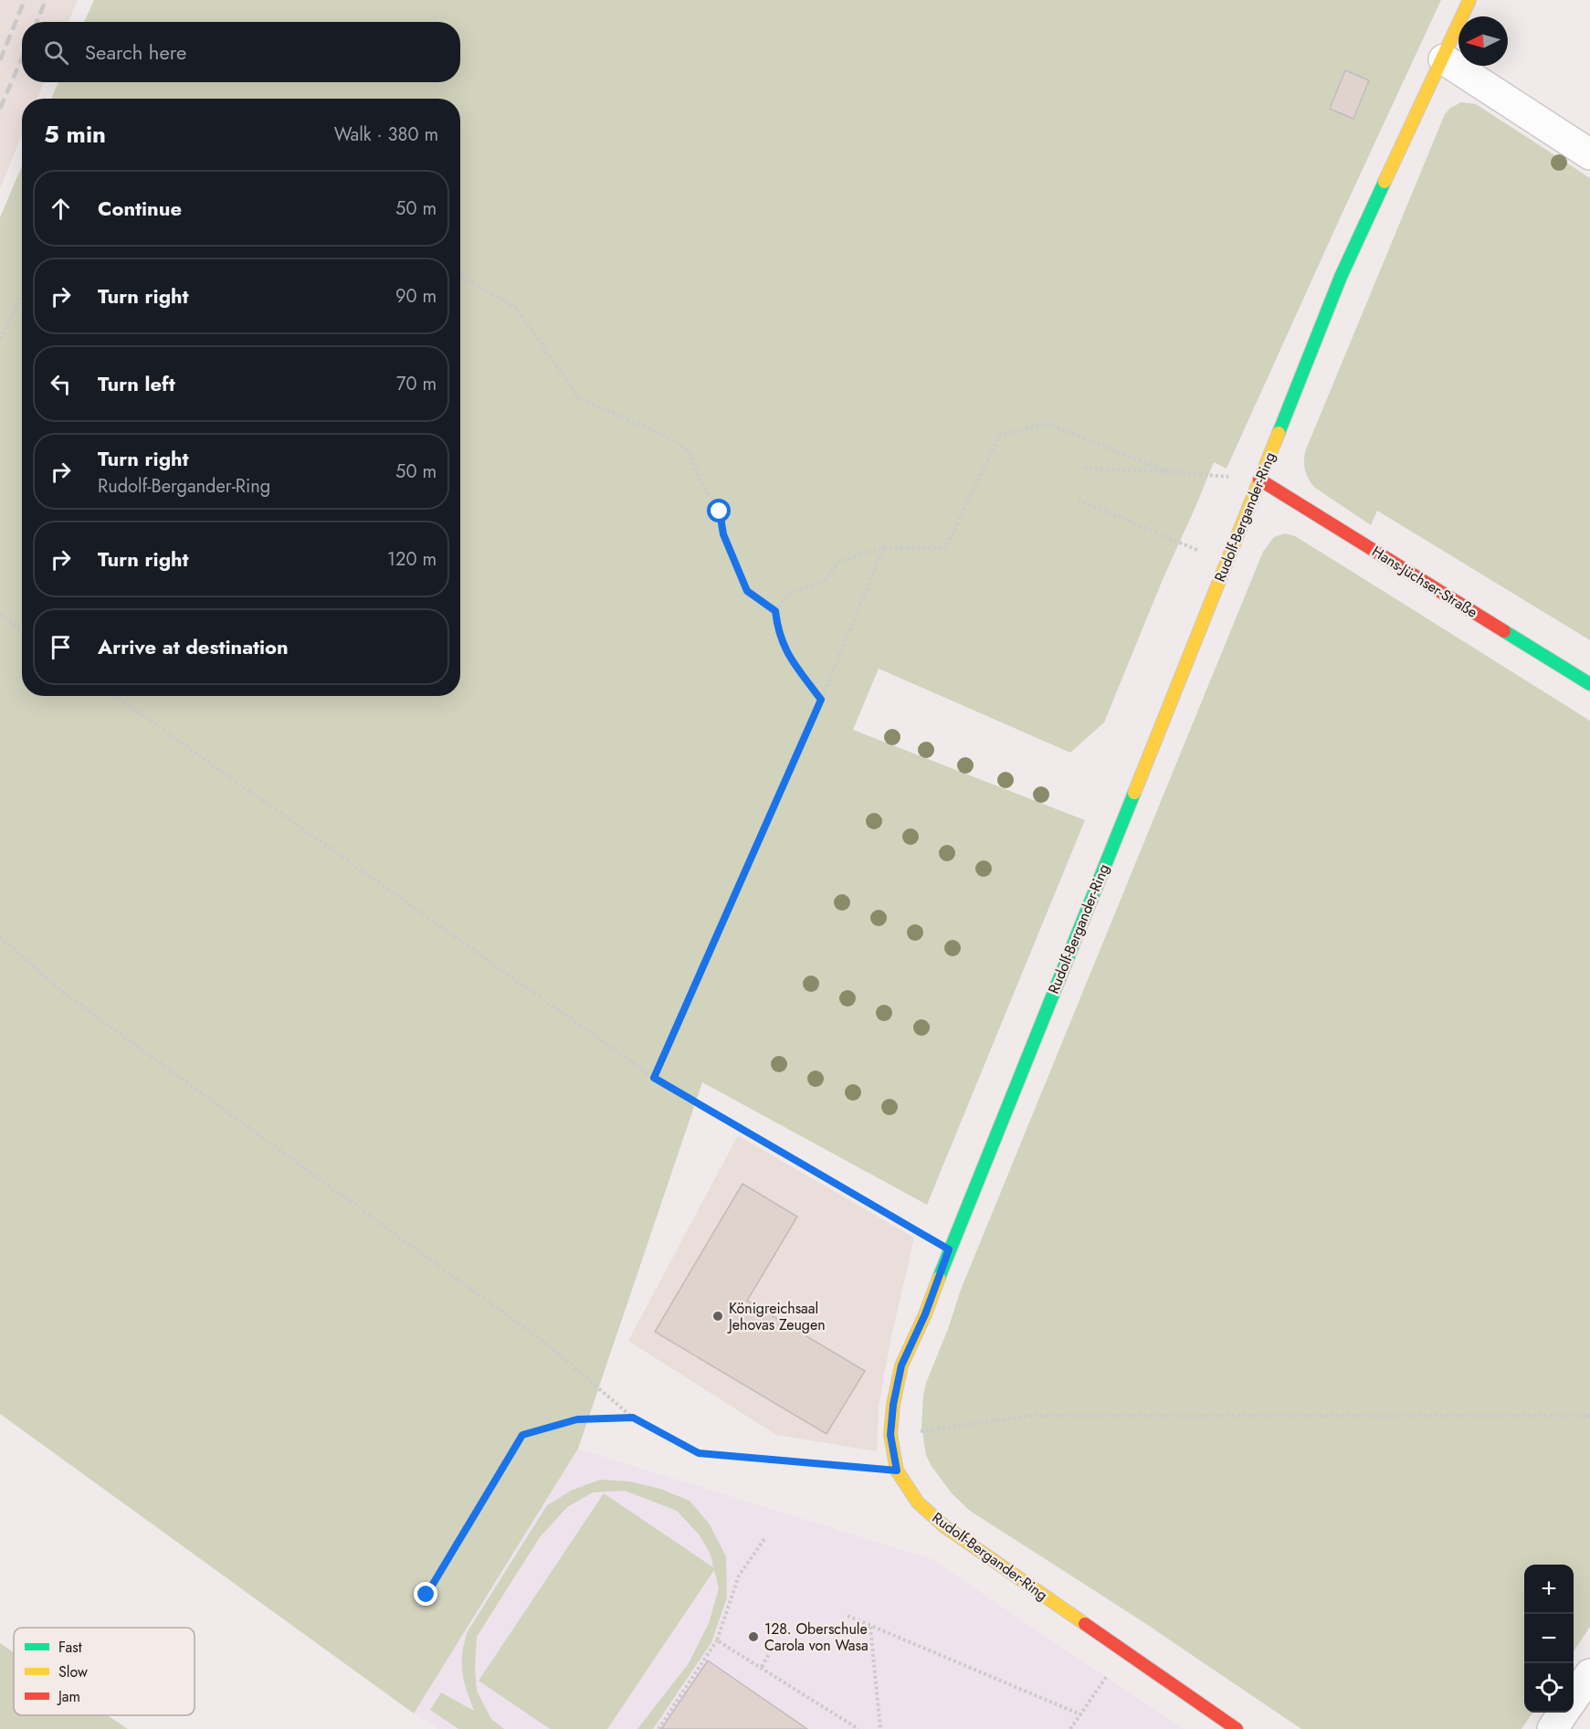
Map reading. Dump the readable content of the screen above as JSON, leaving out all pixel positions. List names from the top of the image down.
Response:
{
  "streets": {
    "street": ["Rudolf-Bergander-Ring", "Hans-Jüchser-Straße"]
  },
  "crossings": [
    ["Rudolf-Bergander-Ring", "Hans-Jüchser-Straße"]
  ],
  "places": ["Königreichsaal Jehovas Zeugen", "128. Oberschule Carola von Wasa"],
  "legend": ["Fast", "Slow", "Jam"],
  "north": "left",
  "page": {
    "search": "Search here",
    "heading": ["5 min", "Walk · 380 m"],
    "list": [
      ["Continue", "50 m"],
      ["Turn right", "90 m"],
      ["Turn left", "70 m"],
      ["Turn right", "Rudolf-Bergander-Ring", "50 m"],
      ["Turn right", "120 m"],
      "Arrive at destination"
    ],
    "map_buttons": ["+", "−"]
  }
}
